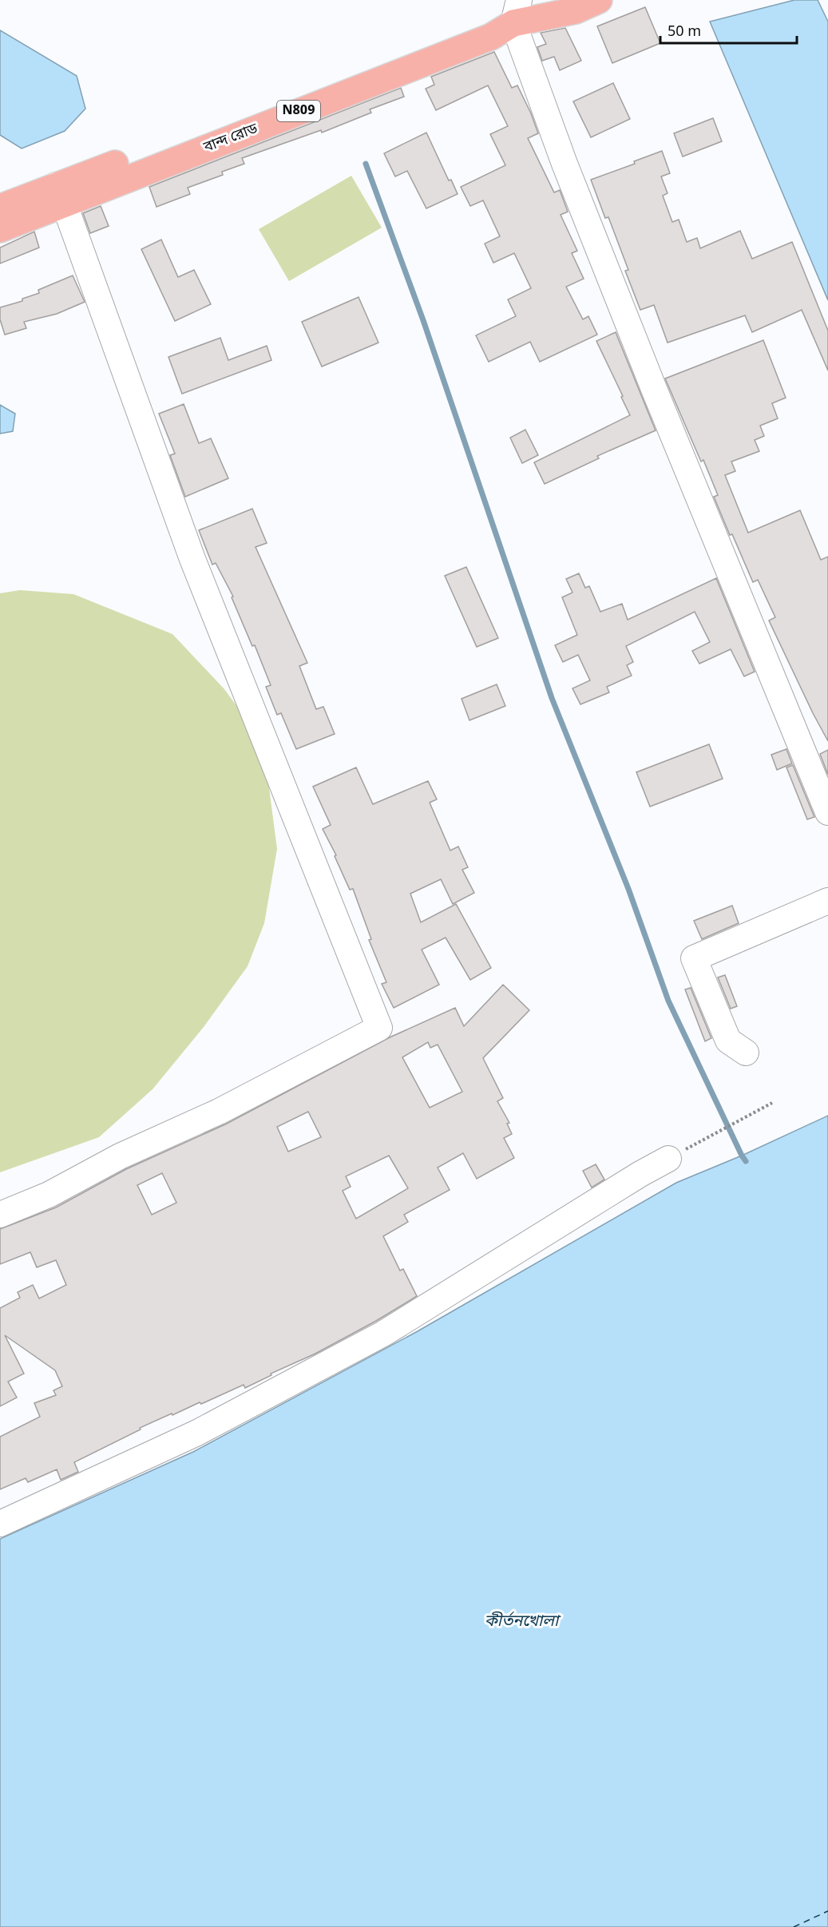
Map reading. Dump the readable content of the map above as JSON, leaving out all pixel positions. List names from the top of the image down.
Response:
{
  "streets": {
    "highway": ["N809", "বান্দ রোড"]
  },
  "water": ["কীর্তনখোলা"],
  "scale_bar": "50 m"
}
